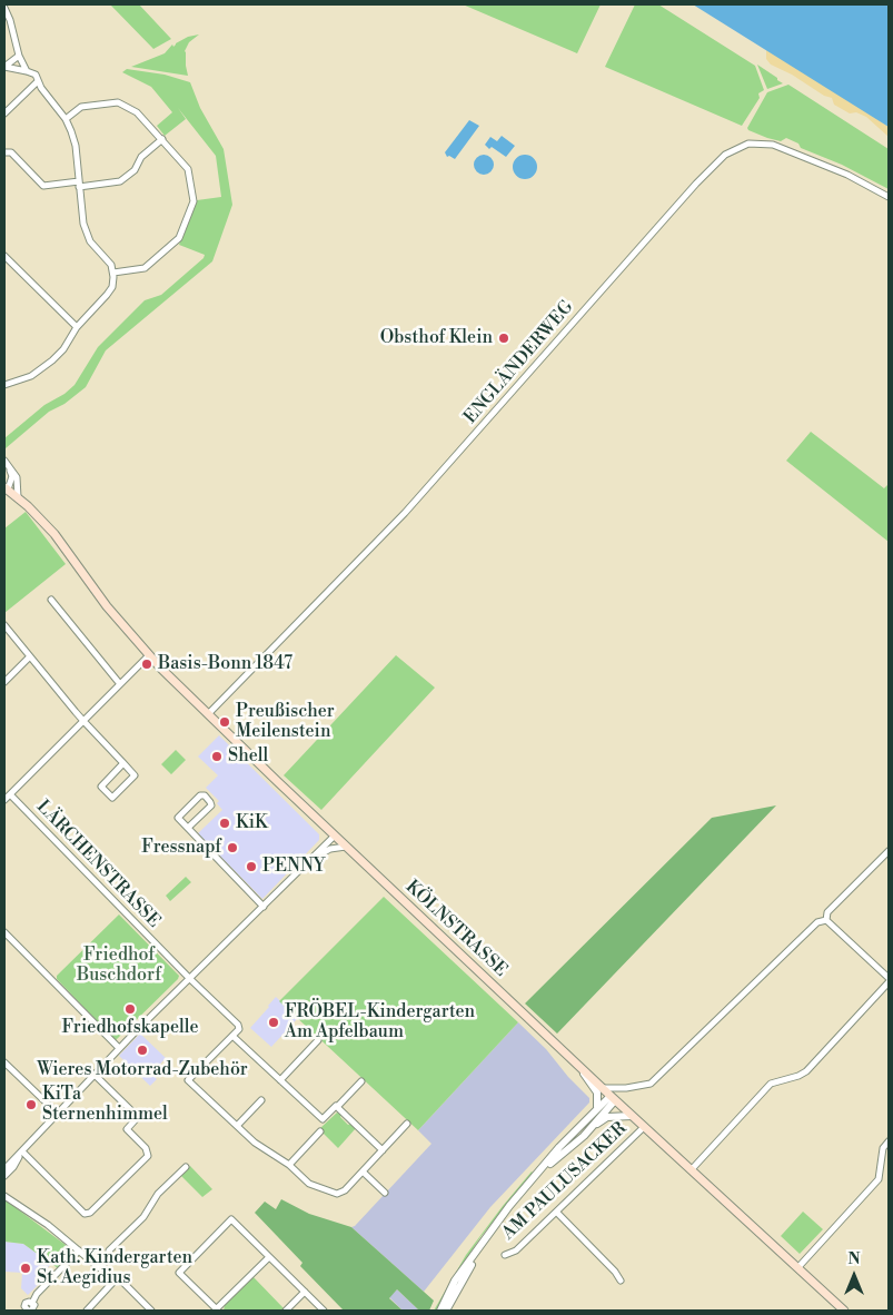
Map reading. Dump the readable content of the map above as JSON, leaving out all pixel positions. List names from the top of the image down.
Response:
{
  "streets": {
    "main road": ["KÖLNSTRASSE"],
    "street": ["ENGLÄNDERWEG", "LÄRCHENSTRASSE", "AM PAULUSACKER"]
  },
  "crossings": [
    ["ENGLÄNDERWEG", "KÖLNSTRASSE"],
    ["KÖLNSTRASSE", "AM PAULUSACKER"]
  ],
  "parks": ["Friedhof Buschdorf"],
  "places": [
    "Obsthof Klein",
    "Basis-Bonn 1847",
    "Preußischer Meilenstein",
    "Shell",
    "KiK",
    "Fressnapf",
    "PENNY",
    "Friedhofskapelle",
    "FRÖBEL-Kindergarten Am Apfelbaum",
    "Wieres Motorrad-Zubehör",
    "KiTa Sternenhimmel",
    "Kath. Kindergarten St. Aegidius"
  ],
  "north": "top"
}
